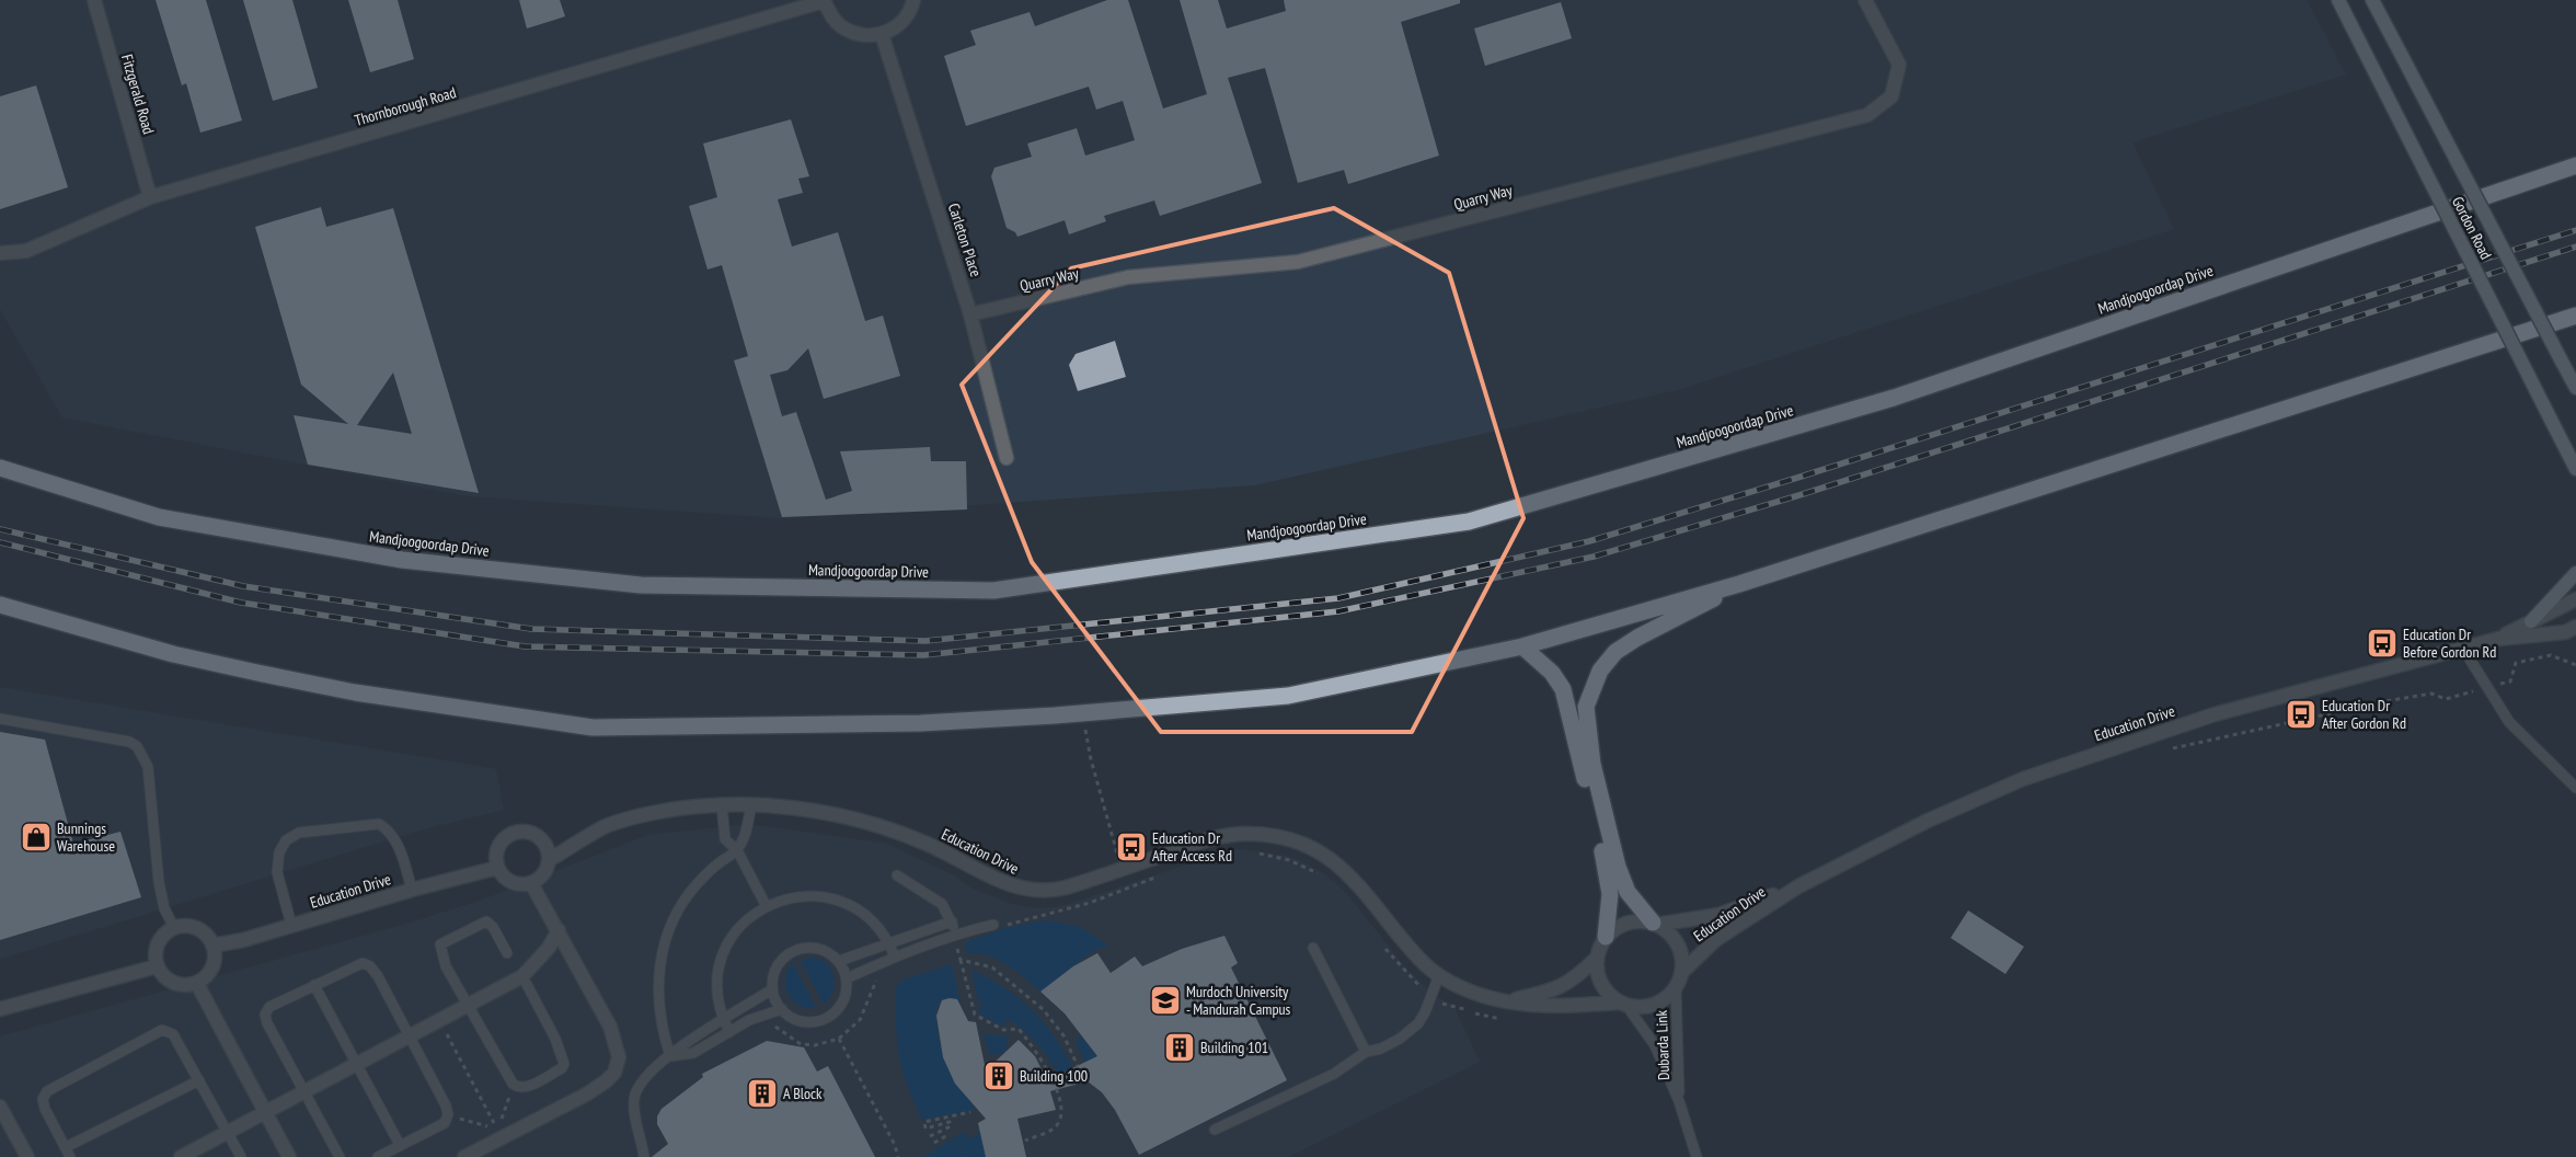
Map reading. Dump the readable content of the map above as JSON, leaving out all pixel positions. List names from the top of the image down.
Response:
{
  "streets": {
    "highway": ["Mandjoogoordap Drive"],
    "main road": ["Gordon Road"],
    "street": [
      "Fitzgerald Road",
      "Thornborough Road",
      "Quarry Way",
      "Carleton Place",
      "Education Drive"
    ],
    "lane": ["Dubarda Link"]
  },
  "crossings": [
    ["Fitzgerald Road", "Thornborough Road"],
    ["Quarry Way", "Carleton Place"],
    ["Education Drive", "Dubarda Link"]
  ],
  "places": {
    "bus stop": ["Education Dr Before Gordon Rd", "Education Dr After Gordon Rd", "Education Dr After Access Rd"],
    "shop": ["Bunnings Warehouse"],
    "school or university": ["Murdoch University - Mandurah Campus"],
    "building": ["Building 101", "Building 100", "A Block"]
  }
}
